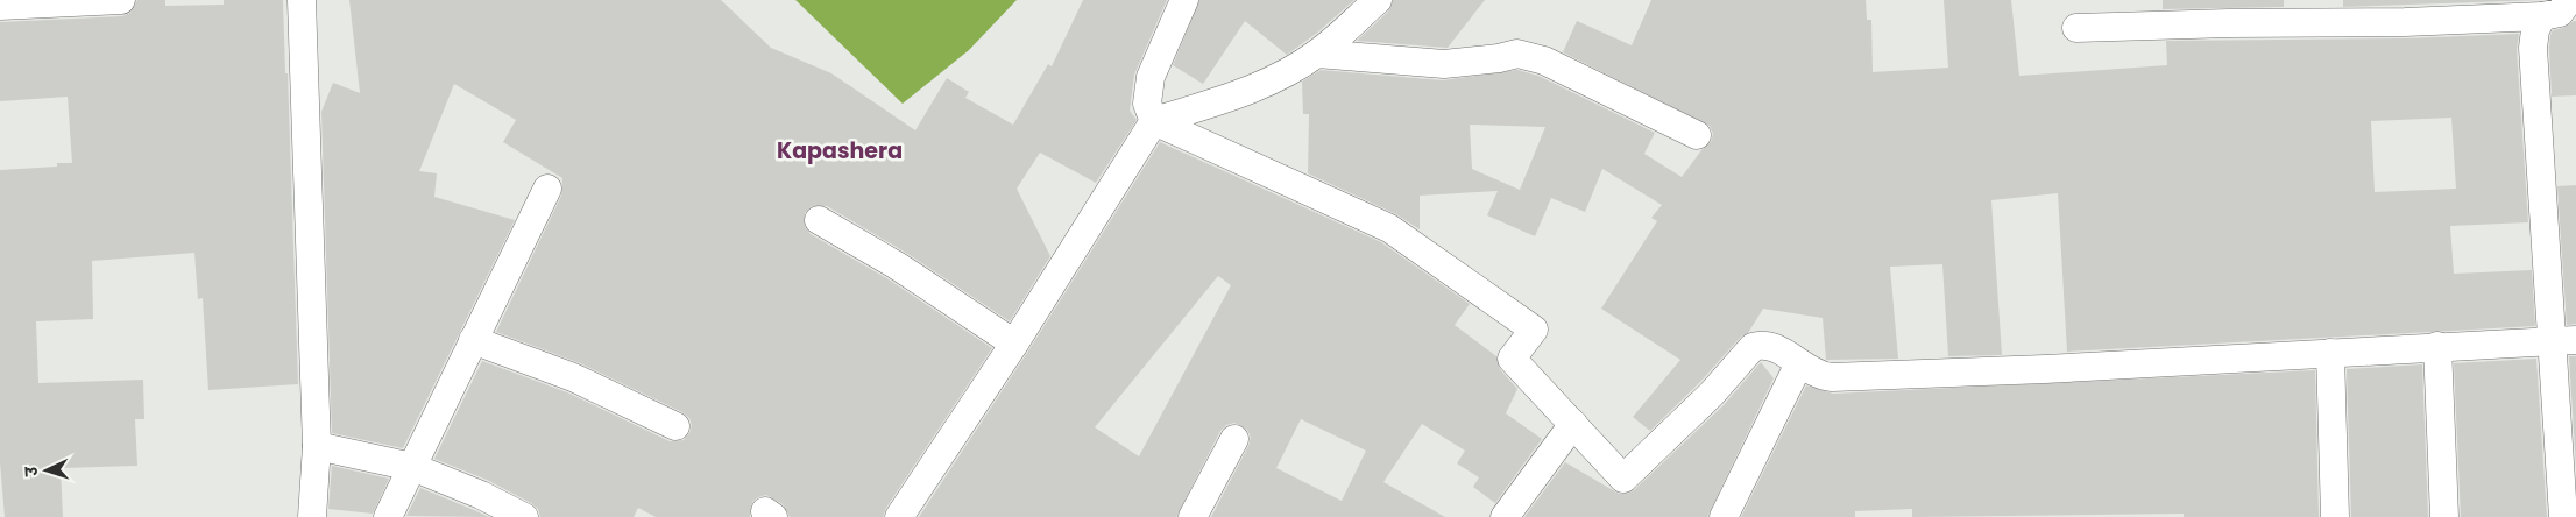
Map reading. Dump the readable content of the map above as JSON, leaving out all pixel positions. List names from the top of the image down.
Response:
{
  "districts": ["Kapashera"],
  "north": "left"
}
